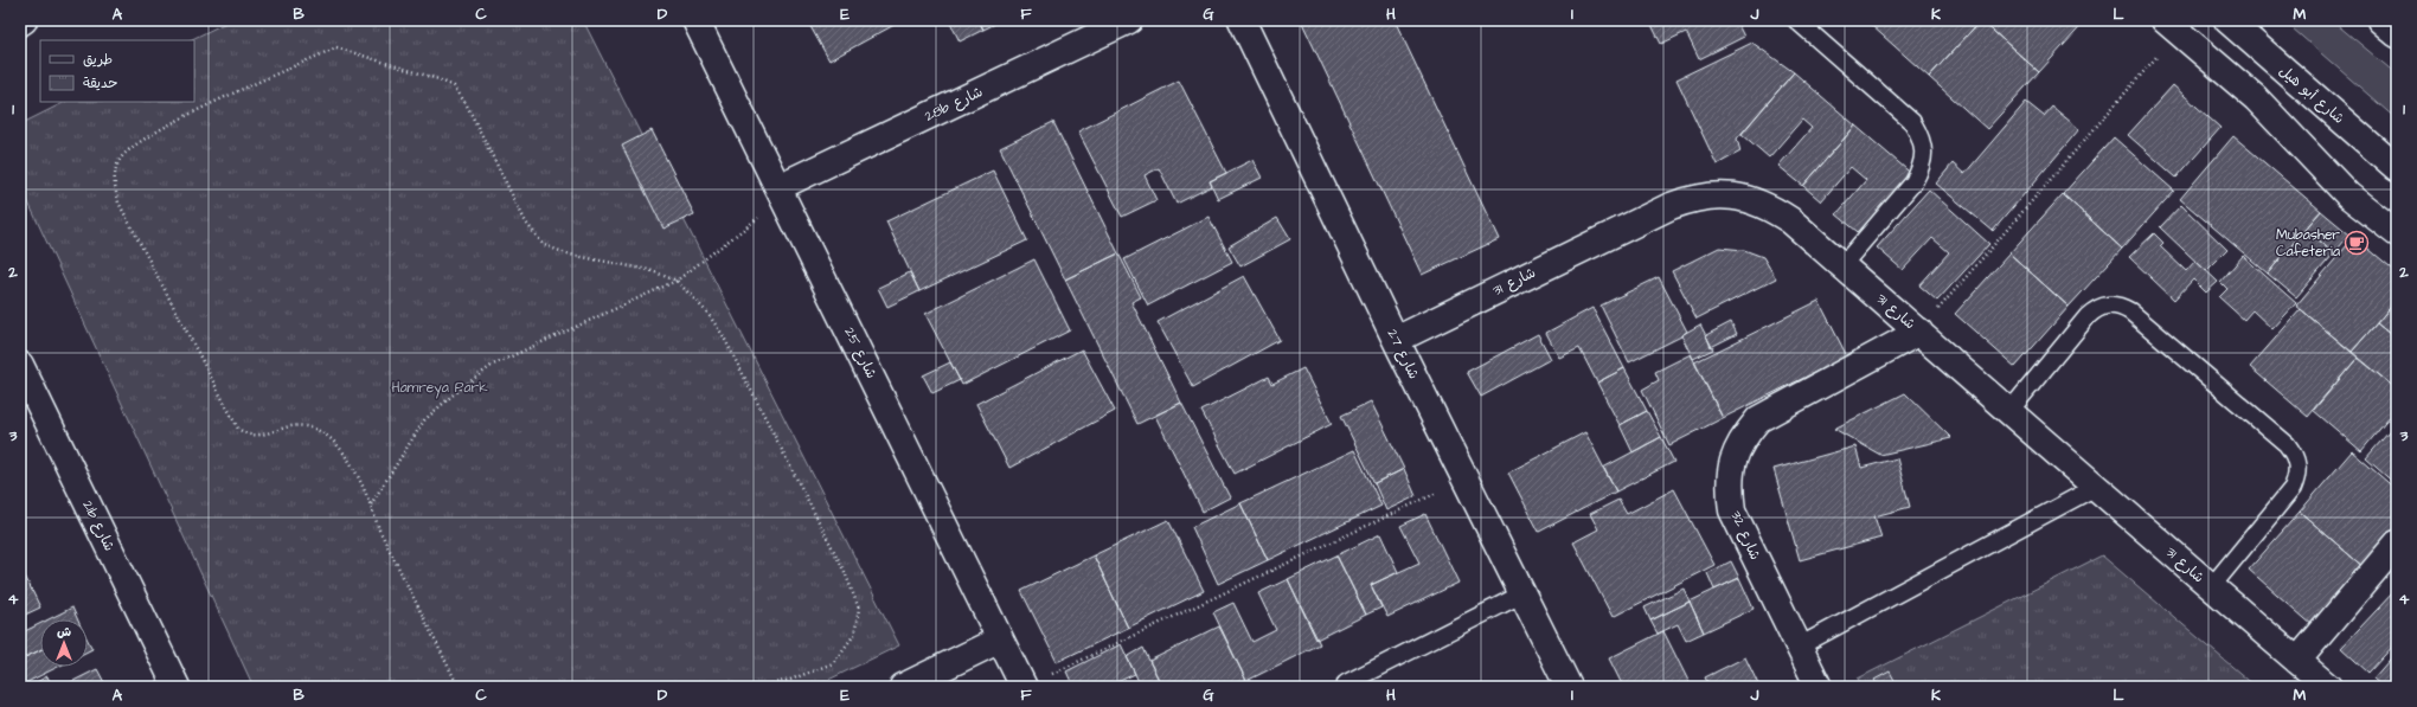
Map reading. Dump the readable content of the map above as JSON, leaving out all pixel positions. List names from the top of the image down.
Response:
{
  "streets": {
    "street": [
      "شارع أبو هيل",
      "28b شارع",
      "شارع 31",
      "شارع 25",
      "شارع 27",
      "21b شارع",
      "شارع 32"
    ]
  },
  "crossings": [
    ["28b شارع", "شارع 25"],
    ["شارع 31", "شارع 27"],
    ["شارع 31", "شارع 32"]
  ],
  "parks": ["Hamreya Park"],
  "places": {
    "cafe": ["Mubasher Cafeteria"]
  },
  "legend": ["طريق", "حديقة"],
  "north": "top",
  "grid": {
    "columns": [
      "A",
      "B",
      "C",
      "D",
      "E",
      "F",
      "G",
      "H",
      "I",
      "J",
      "K",
      "L",
      "M"
    ],
    "rows": [
      "1",
      "2",
      "3",
      "4"
    ]
  }
}
